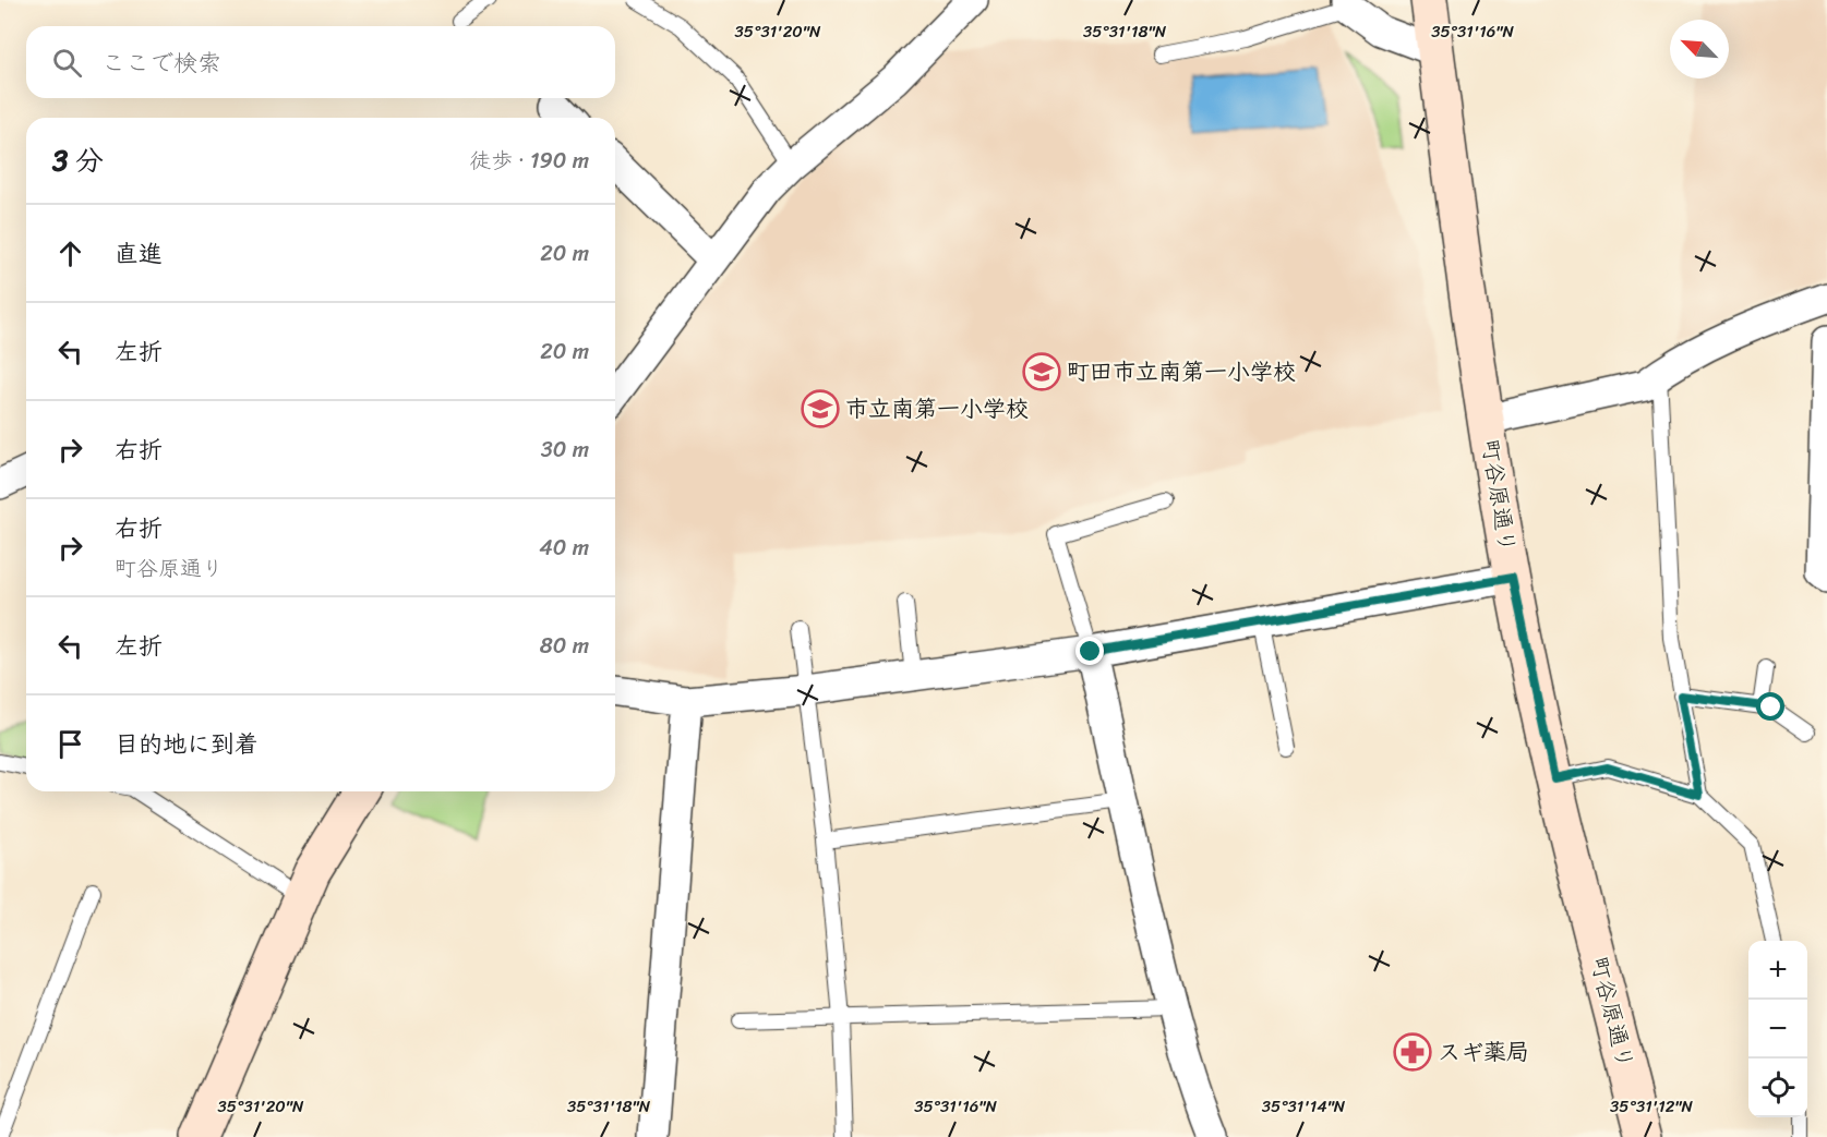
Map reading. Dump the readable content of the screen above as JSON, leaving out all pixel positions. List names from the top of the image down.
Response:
{
  "streets": {
    "street": ["町谷原通り"]
  },
  "places": {
    "school or university": ["町田市立南第一小学校", "市立南第一小学校"],
    "pharmacy": ["スギ薬局"]
  },
  "north": "top left",
  "page": {
    "search": "ここで検索",
    "heading": ["3 分", "徒歩 · 190 m"],
    "list": [
      ["直進", "20 m"],
      ["左折", "20 m"],
      ["右折", "30 m"],
      ["右折", "町谷原通り", "40 m"],
      ["左折", "80 m"],
      "目的地に到着"
    ],
    "map_buttons": ["+", "−"]
  },
  "coordinates": [
    "35°31'20\"N",
    "35°31'18\"N",
    "35°31'16\"N",
    "35°31'14\"N",
    "35°31'12\"N"
  ]
}
